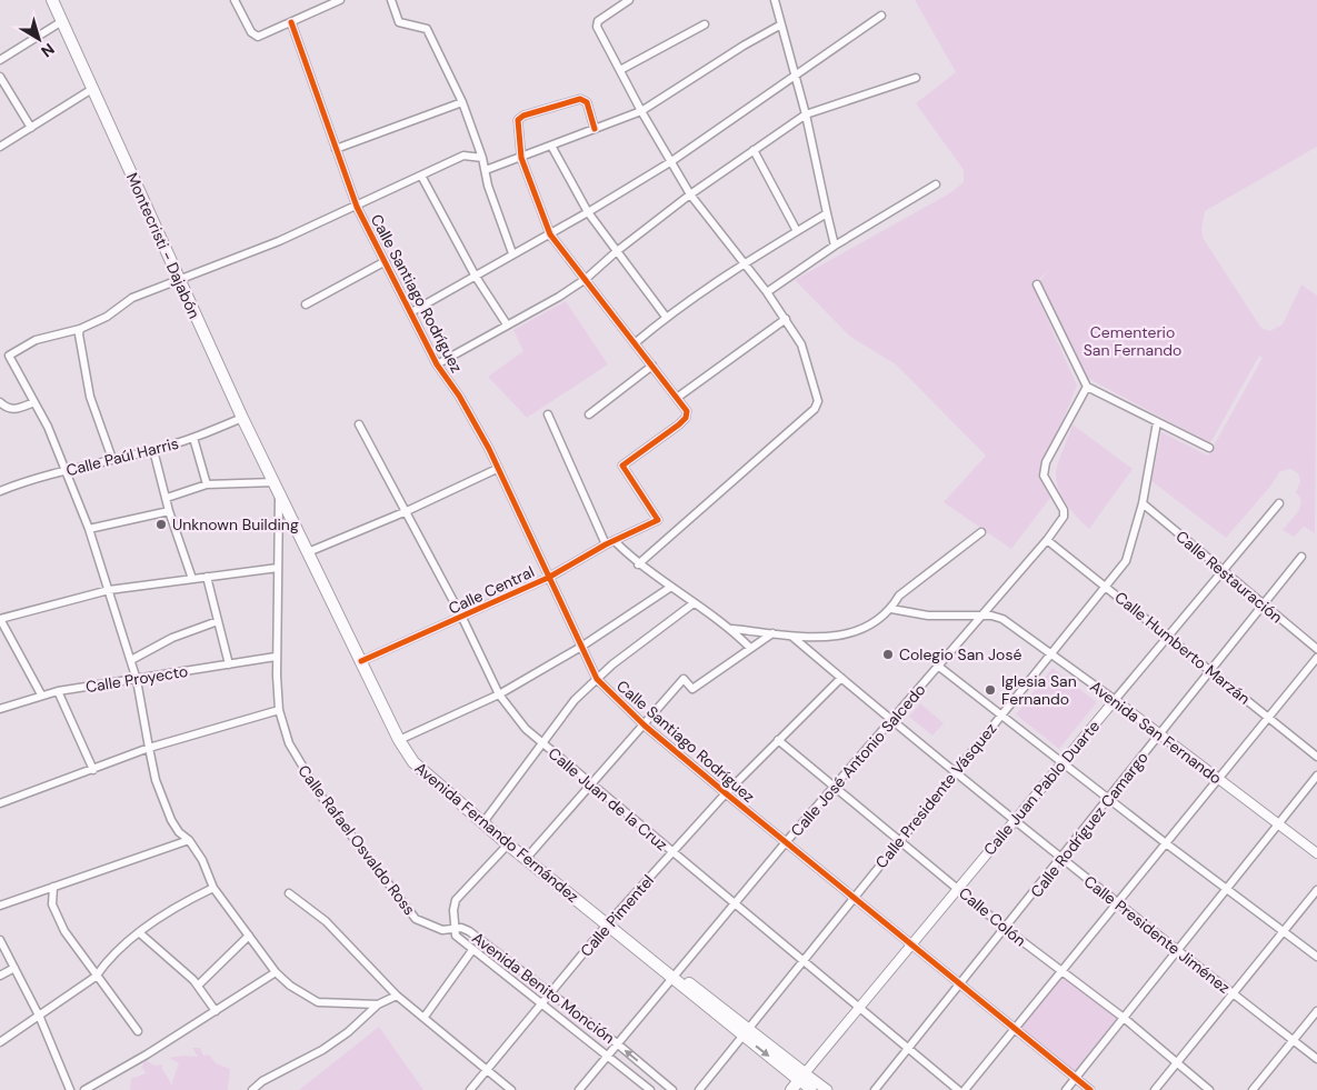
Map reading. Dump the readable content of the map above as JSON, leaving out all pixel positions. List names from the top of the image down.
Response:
{
  "streets": {
    "main road": ["Montecristi - Dajabón", "Avenida Fernando Fernández"],
    "street": [
      "Calle Santiago Rodríguez",
      "Calle Paúl Harris",
      "Calle Restauración",
      "Calle Central",
      "Calle Humberto Marzán",
      "Calle Proyecto",
      "Avenida San Fernando",
      "Calle José Antonio Salcedo",
      "Calle Juan Pablo Duarte",
      "Calle Presidente Vásquez",
      "Calle Juan de la Cruz",
      "Calle Rodríguez Camargo",
      "Calle Rafael Osvaldo Ross",
      "Calle Pimentel",
      "Calle Colón",
      "Calle Presidente Jiménez",
      "Avenida Benito Monción"
    ]
  },
  "crossings": [
    ["Montecristi - Dajabón", "Calle Paúl Harris"],
    ["Montecristi - Dajabón", "Avenida Fernando Fernández"],
    ["Montecristi - Dajabón", "Calle Rafael Osvaldo Ross"],
    ["Calle Santiago Rodríguez", "Calle Central"],
    ["Calle Santiago Rodríguez", "Calle José Antonio Salcedo"],
    ["Calle Santiago Rodríguez", "Calle Juan Pablo Duarte"],
    ["Calle Santiago Rodríguez", "Calle Presidente Vásquez"],
    ["Calle Santiago Rodríguez", "Calle Rodríguez Camargo"],
    ["Calle Santiago Rodríguez", "Calle Pimentel"],
    ["Calle Restauración", "Calle Juan Pablo Duarte"],
    ["Calle Restauración", "Calle Presidente Vásquez"],
    ["Calle Restauración", "Calle Rodríguez Camargo"],
    ["Calle Central", "Calle Juan de la Cruz"],
    ["Calle Central", "Avenida Fernando Fernández"],
    ["Calle Humberto Marzán", "Calle José Antonio Salcedo"],
    ["Calle Humberto Marzán", "Calle Juan Pablo Duarte"],
    ["Calle Humberto Marzán", "Calle Presidente Vásquez"],
    ["Calle Humberto Marzán", "Calle Rodríguez Camargo"],
    ["Calle Proyecto", "Calle Rafael Osvaldo Ross"],
    ["Avenida San Fernando", "Calle José Antonio Salcedo"],
    ["Avenida San Fernando", "Calle Juan Pablo Duarte"],
    ["Avenida San Fernando", "Calle Presidente Vásquez"],
    ["Avenida San Fernando", "Calle Rodríguez Camargo"],
    ["Calle José Antonio Salcedo", "Calle Juan de la Cruz"],
    ["Calle José Antonio Salcedo", "Avenida Fernando Fernández"],
    ["Calle José Antonio Salcedo", "Calle Colón"],
    ["Calle José Antonio Salcedo", "Calle Presidente Jiménez"],
    ["Calle José Antonio Salcedo", "Avenida Benito Monción"],
    ["Calle Juan Pablo Duarte", "Calle Juan de la Cruz"],
    ["Calle Juan Pablo Duarte", "Avenida Fernando Fernández"],
    ["Calle Juan Pablo Duarte", "Calle Colón"],
    ["Calle Juan Pablo Duarte", "Calle Presidente Jiménez"],
    ["Calle Presidente Vásquez", "Calle Juan de la Cruz"],
    ["Calle Presidente Vásquez", "Avenida Fernando Fernández"],
    ["Calle Presidente Vásquez", "Calle Colón"],
    ["Calle Presidente Vásquez", "Calle Presidente Jiménez"],
    ["Calle Juan de la Cruz", "Calle Rodríguez Camargo"],
    ["Calle Juan de la Cruz", "Calle Pimentel"],
    ["Calle Rodríguez Camargo", "Calle Colón"],
    ["Calle Rodríguez Camargo", "Calle Presidente Jiménez"],
    ["Avenida Fernando Fernández", "Calle Rafael Osvaldo Ross"],
    ["Avenida Fernando Fernández", "Calle Pimentel"],
    ["Calle Rafael Osvaldo Ross", "Avenida Benito Monción"],
    ["Calle Pimentel", "Calle Colón"],
    ["Calle Pimentel", "Calle Presidente Jiménez"],
    ["Calle Pimentel", "Avenida Benito Monción"]
  ],
  "parks": ["Cementerio San Fernando"],
  "places": ["Unknown Building", "Colegio San José", "Iglesia San Fernando"],
  "north": "bottom right"
}
